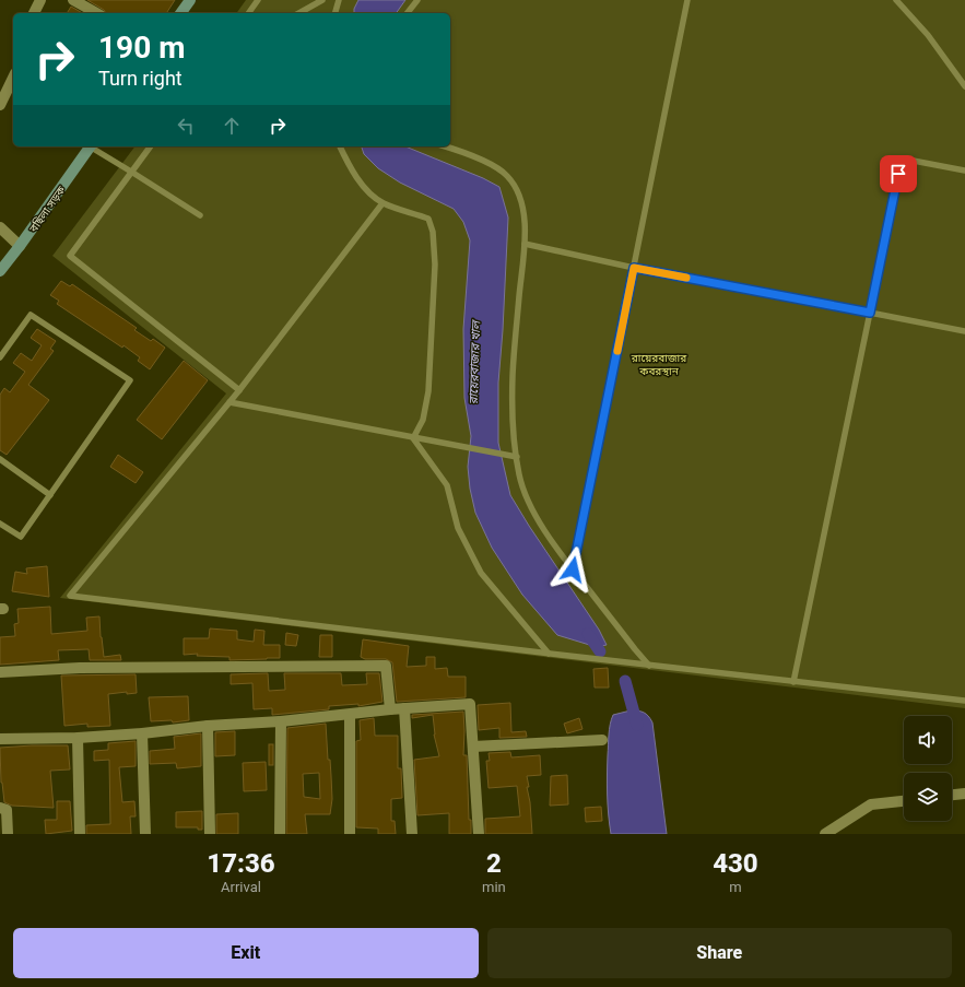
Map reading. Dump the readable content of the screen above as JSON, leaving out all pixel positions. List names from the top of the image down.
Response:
{
  "streets": {
    "main road": ["বছিলা সড়ক"]
  },
  "water": ["রায়েরবাজার খাল"],
  "parks": ["রায়েরবাজার কবরস্থান"],
  "page": {
    "turn": ["190 m", "Turn right"],
    "eta": [
      "17:36",
      "Arrival",
      "2",
      "min",
      "430",
      "m"
    ],
    "buttons": ["Exit", "Share"]
  }
}
